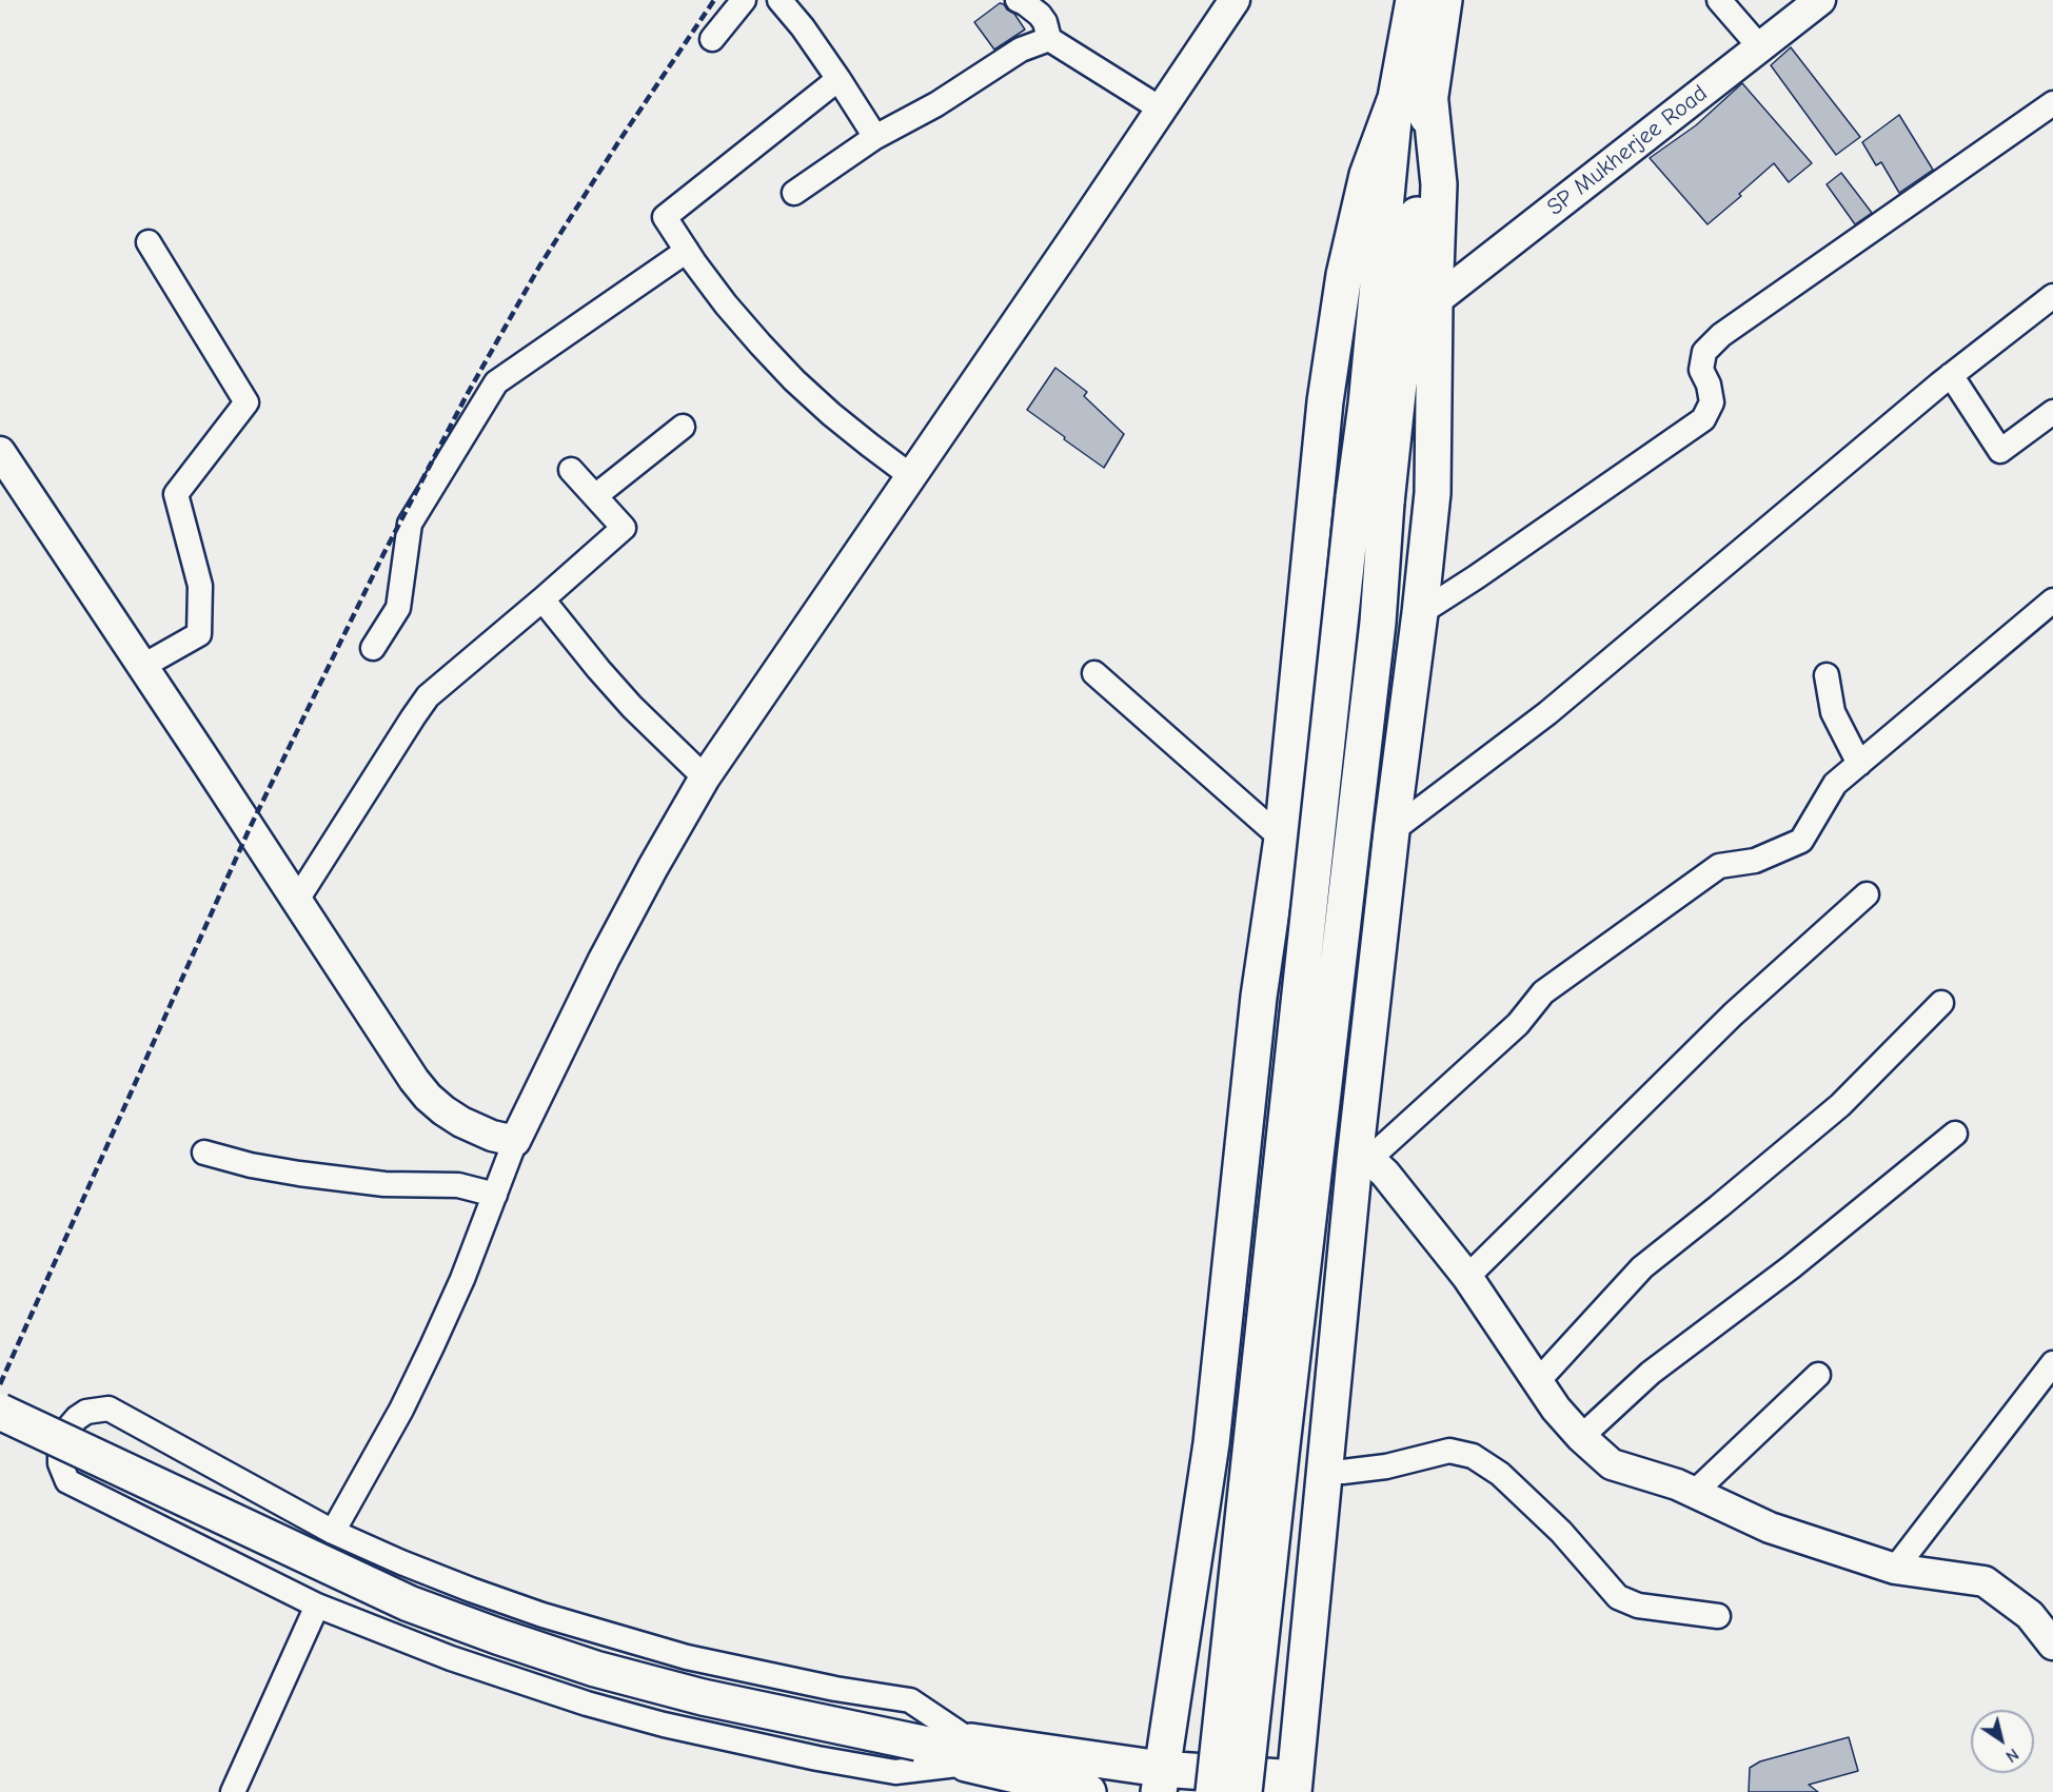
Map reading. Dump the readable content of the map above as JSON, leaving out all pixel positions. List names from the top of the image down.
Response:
{
  "streets": {
    "street": ["SP Mukherjee Road"]
  },
  "north": "bottom right"
}
